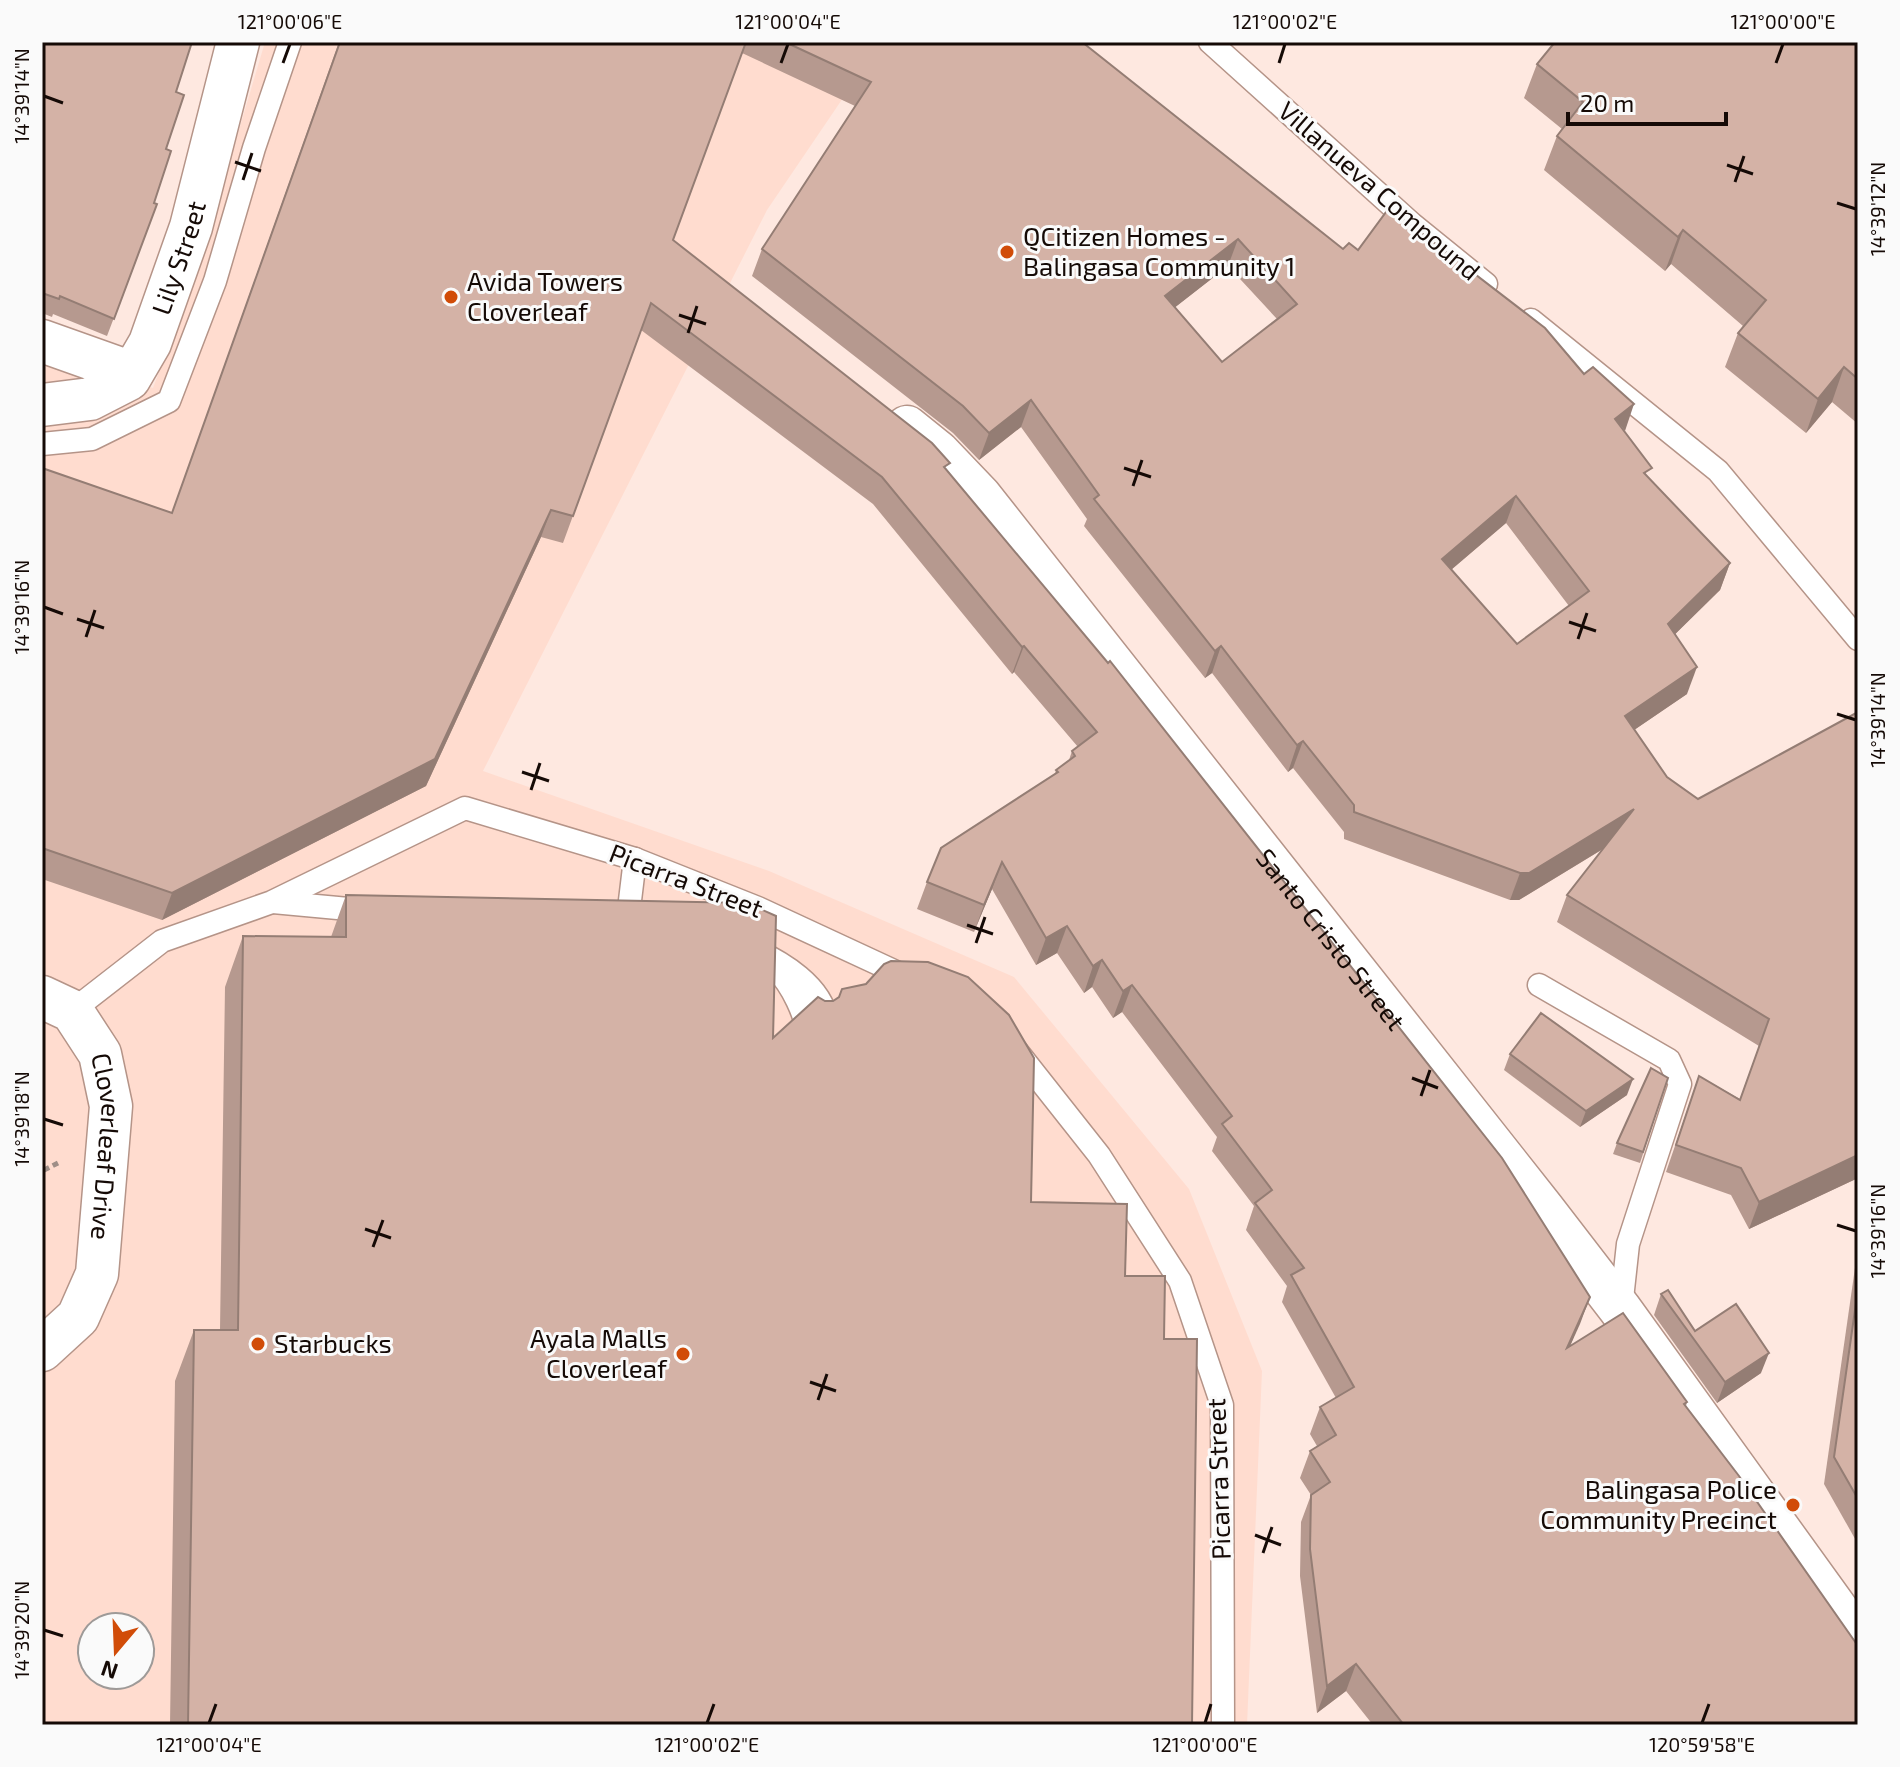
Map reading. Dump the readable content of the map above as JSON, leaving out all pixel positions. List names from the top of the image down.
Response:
{
  "streets": {
    "street": ["Lily Street", "Santo Cristo Street", "Cloverleaf Drive"],
    "lane": ["Villanueva Compound", "Picarra Street"]
  },
  "crossings": [
    ["Picarra Street", "Cloverleaf Drive"]
  ],
  "places": [
    "QCitizen Homes - Balingasa Community 1",
    "Avida Towers Cloverleaf",
    "Starbucks",
    "Ayala Malls Cloverleaf",
    "Balingasa Police Community Precinct"
  ],
  "scale_bar": "20 m",
  "north": "bottom",
  "coordinates": [
    "121°00'06\"E",
    "121°00'04\"E",
    "121°00'02\"E",
    "121°00'00\"E",
    "14°39'14\"N",
    "14°39'12\"N",
    "14°39'16\"N",
    "14°39'18\"N",
    "14°39'20\"N",
    "120°59'58\"E"
  ]
}
